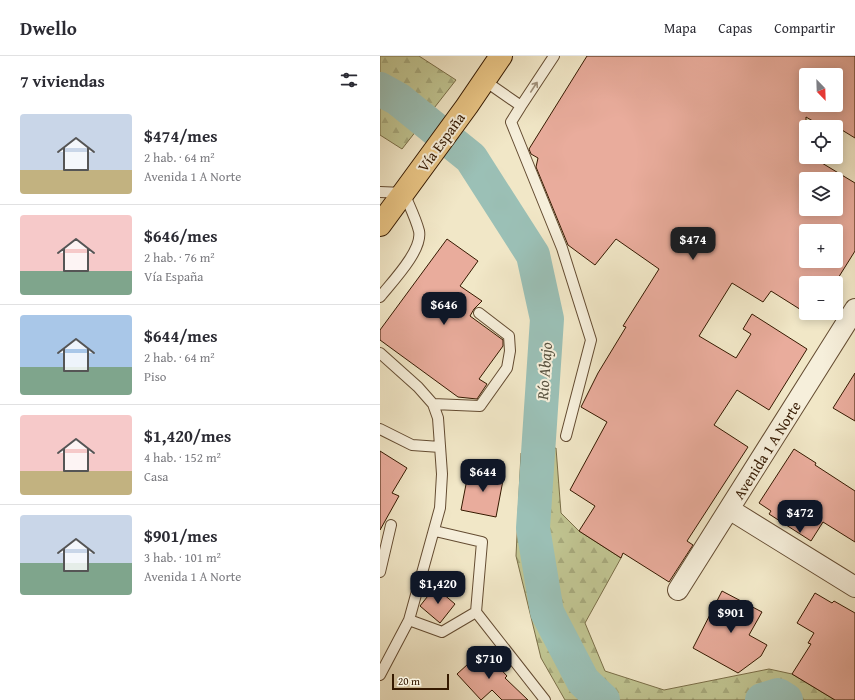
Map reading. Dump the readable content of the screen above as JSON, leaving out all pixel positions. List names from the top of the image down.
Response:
{
  "streets": {
    "main road": ["Vía España"],
    "street": ["Avenida 1 A Norte"]
  },
  "water": ["Río Abajo"],
  "scale_bar": "20 m",
  "north": "bottom right",
  "page": {
    "header": "Dwello",
    "nav": ["Mapa", "Capas", "Compartir"],
    "heading": "7 viviendas",
    "map_buttons": ["+", "−"],
    "list": [
      {
        "name": "$474/mes",
        "note": "2 hab. · 64 m² · Avenida 1 A Norte"
      },
      {
        "name": "$646/mes",
        "note": "2 hab. · 76 m² · Vía España"
      },
      {
        "name": "$644/mes",
        "note": "2 hab. · 64 m² · Piso"
      },
      {
        "name": "$1,420/mes",
        "note": "4 hab. · 152 m² · Casa"
      },
      {
        "name": "$901/mes",
        "note": "3 hab. · 101 m² · Avenida 1 A Norte"
      }
    ],
    "price": [
      "$474",
      "$646",
      "$644",
      "$472",
      "$1,420",
      "$901",
      "$710"
    ],
    "scale": "20 m"
  }
}
